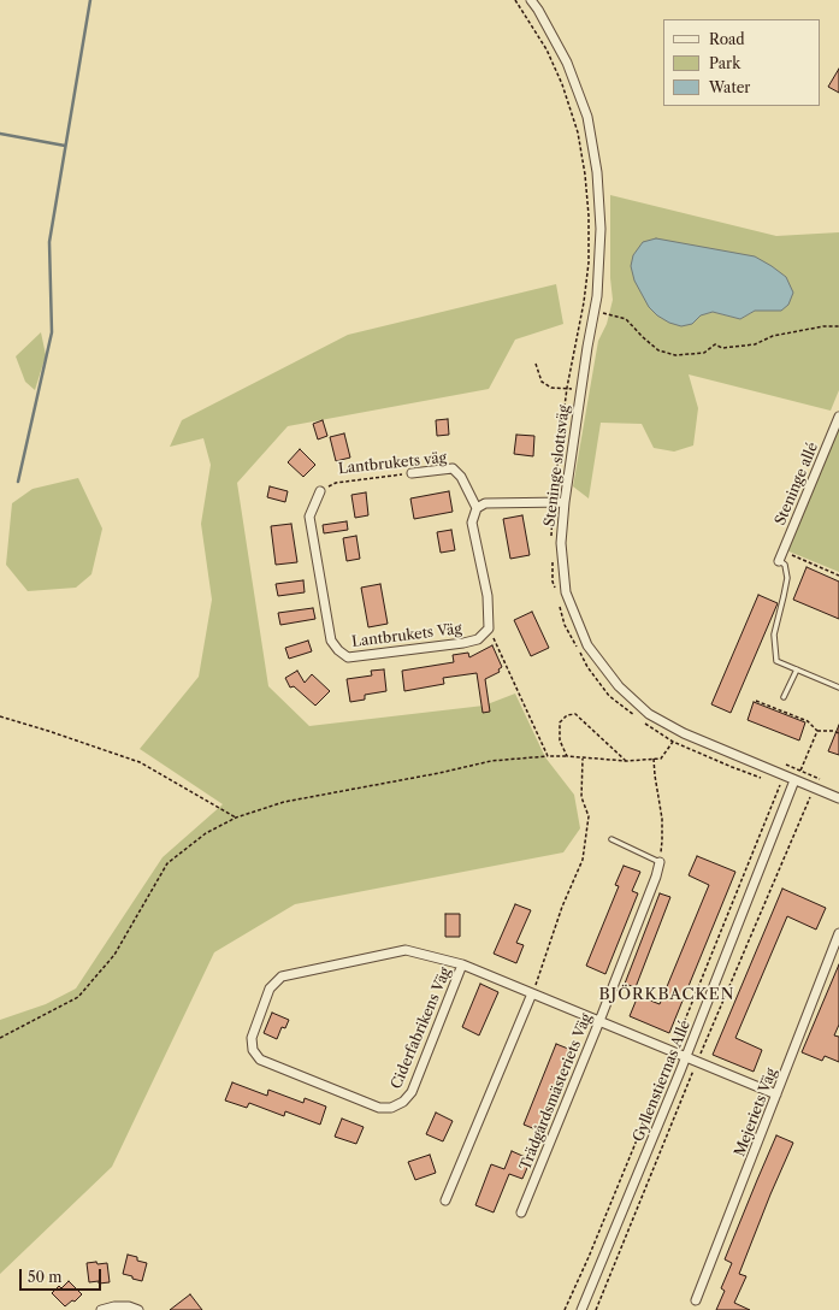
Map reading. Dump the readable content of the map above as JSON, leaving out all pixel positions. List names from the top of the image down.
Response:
{
  "streets": {
    "street": [
      "Lantbrukets väg",
      "Steninge slottsväg",
      "Steninge allé",
      "Lantbrukets Väg",
      "Ciderfabrikens Väg",
      "Gyllenstiernas Allé",
      "Trädgårdsmästeriets Väg",
      "Mejeriets Väg"
    ]
  },
  "crossings": [
    ["Lantbrukets väg", "Lantbrukets Väg"],
    ["Steninge slottsväg", "Gyllenstiernas Allé"],
    ["Ciderfabrikens Väg", "Gyllenstiernas Allé"],
    ["Ciderfabrikens Väg", "Trädgårdsmästeriets Väg"],
    ["Ciderfabrikens Väg", "Mejeriets Väg"]
  ],
  "districts": ["BJÖRKBACKEN"],
  "legend": ["Road", "Park", "Water"],
  "scale_bar": "50 m"
}
